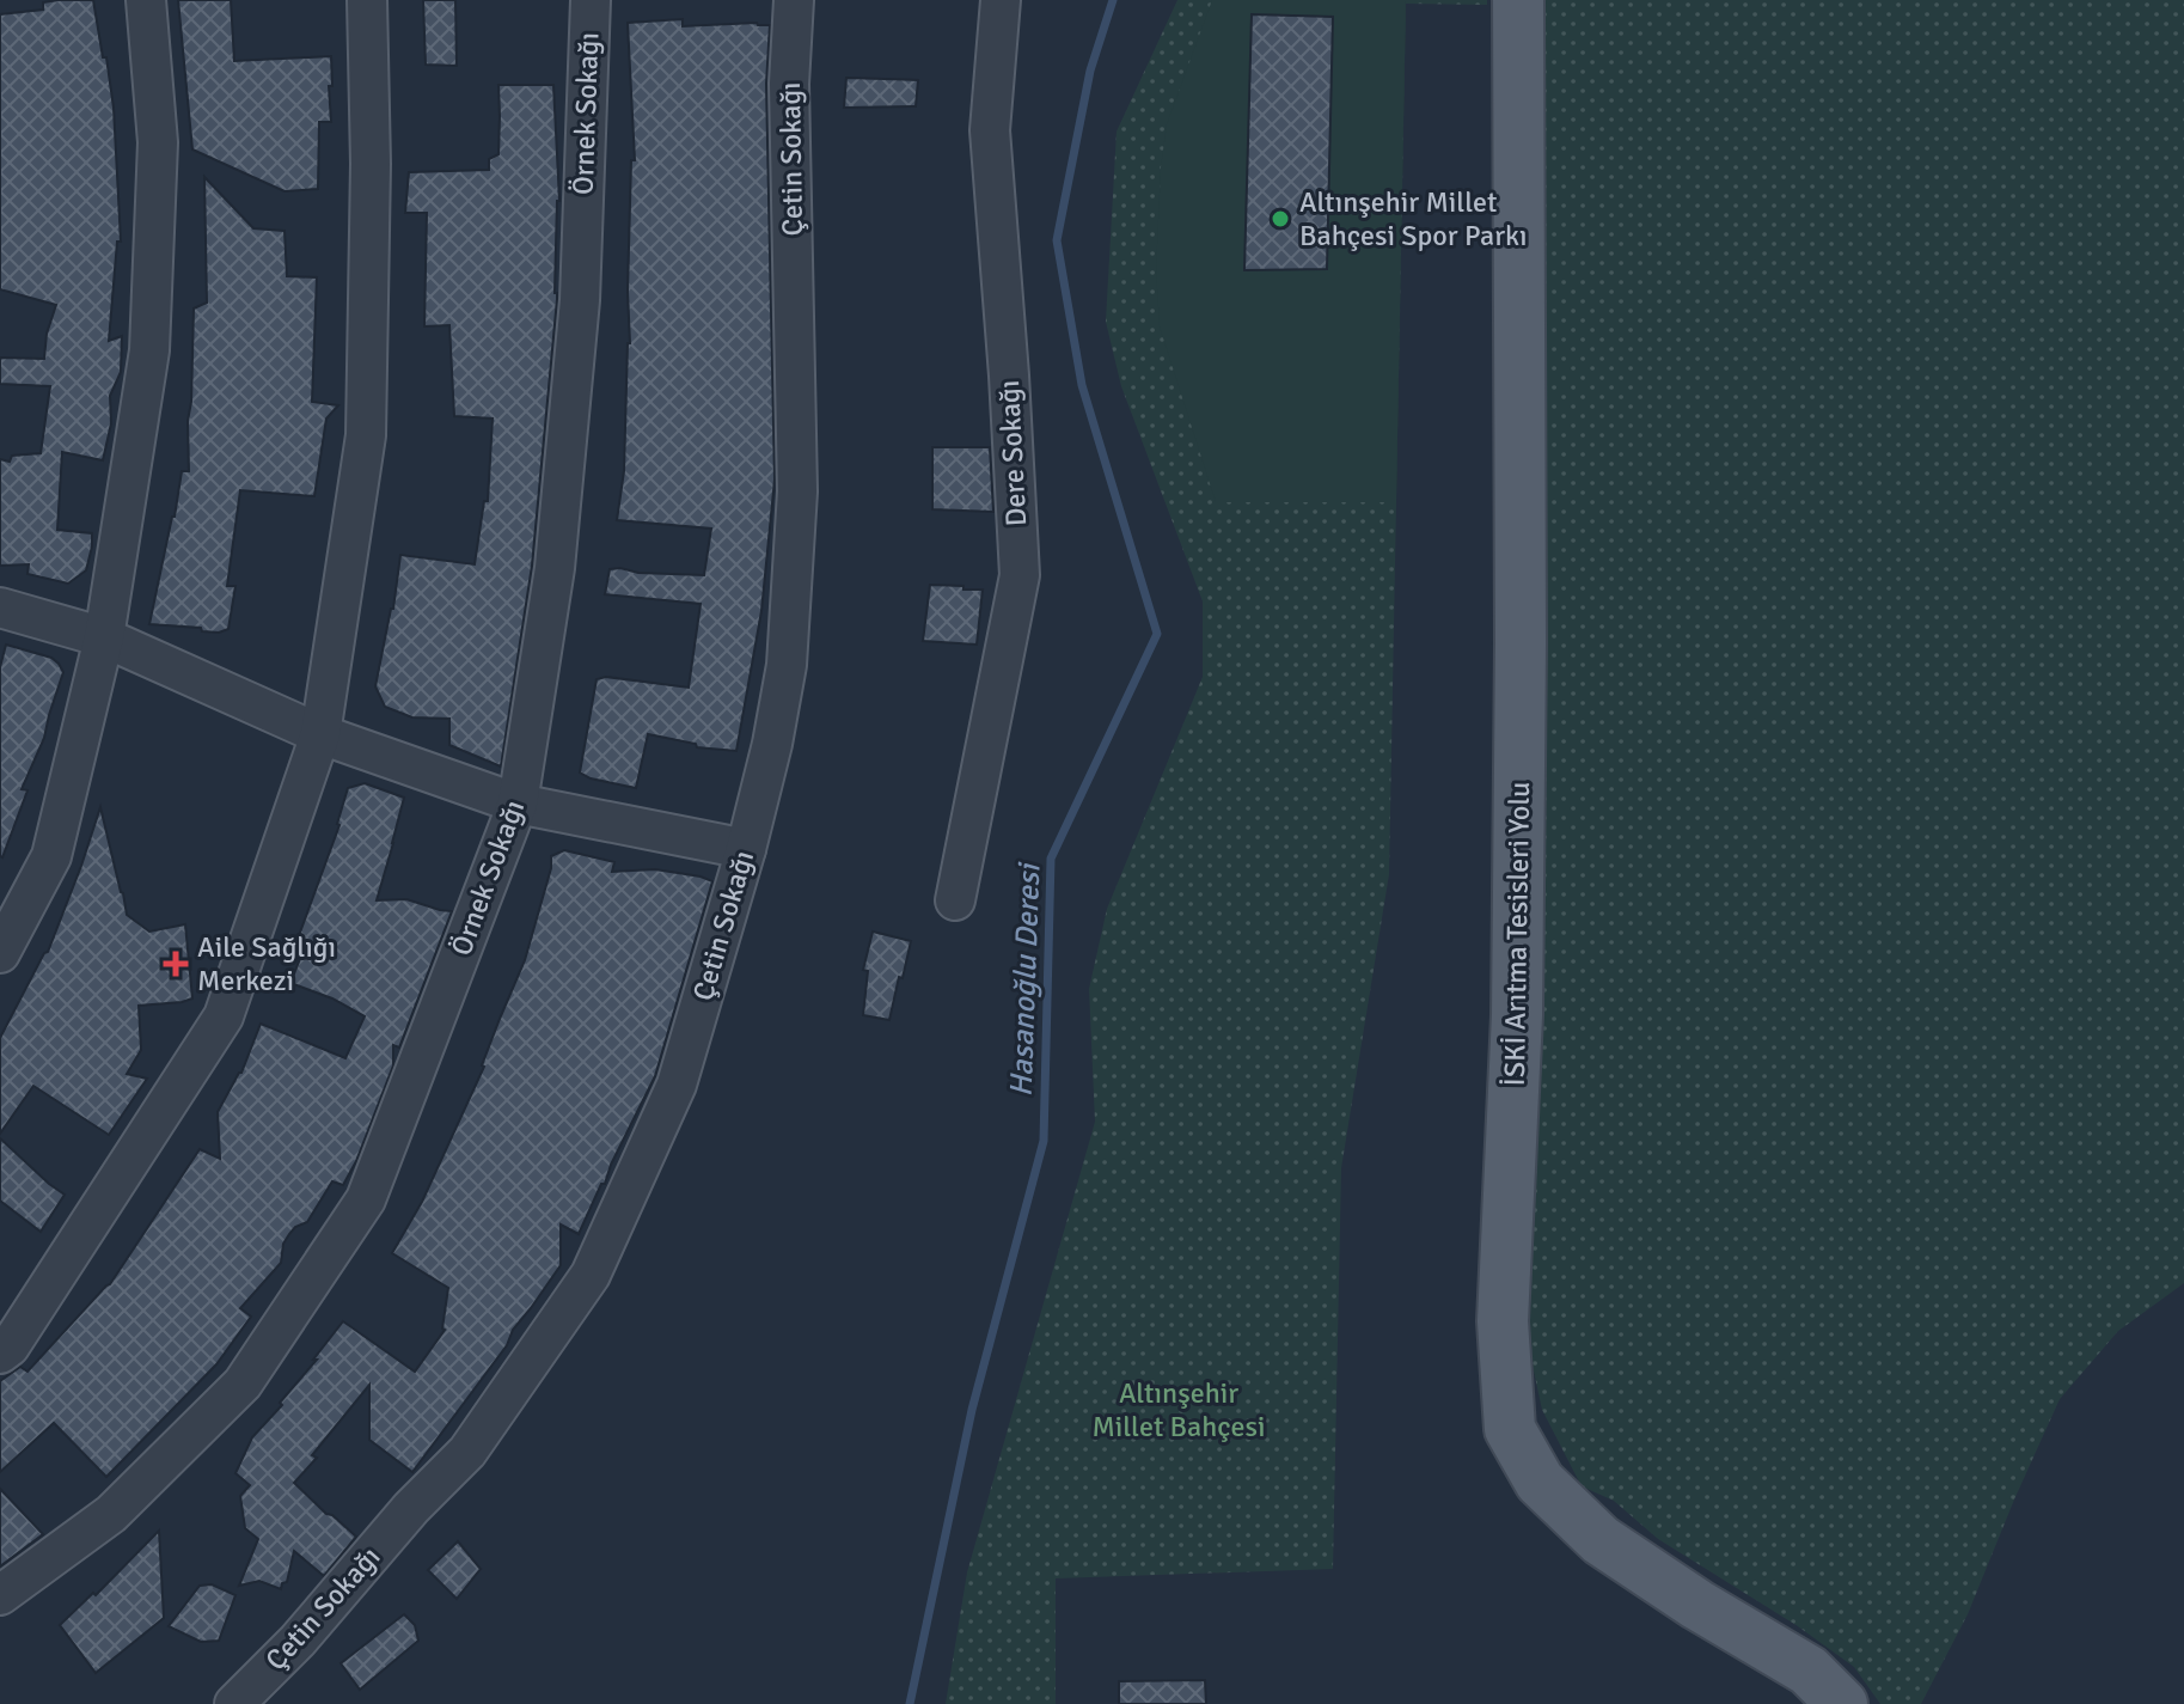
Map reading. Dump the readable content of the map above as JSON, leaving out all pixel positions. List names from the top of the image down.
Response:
{
  "streets": {
    "main road": ["İSKİ Arıtma Tesisleri Yolu"],
    "street": ["Örnek Sokağı", "Çetin Sokağı", "Dere Sokağı"]
  },
  "water": ["Hasanoğlu Deresi"],
  "parks": ["Altınşehir Millet Bahçesi"],
  "places": {
    "other": ["Altınşehir Millet Bahçesi Spor Parkı"],
    "health": ["Aile Sağlığı Merkezi"]
  }
}
